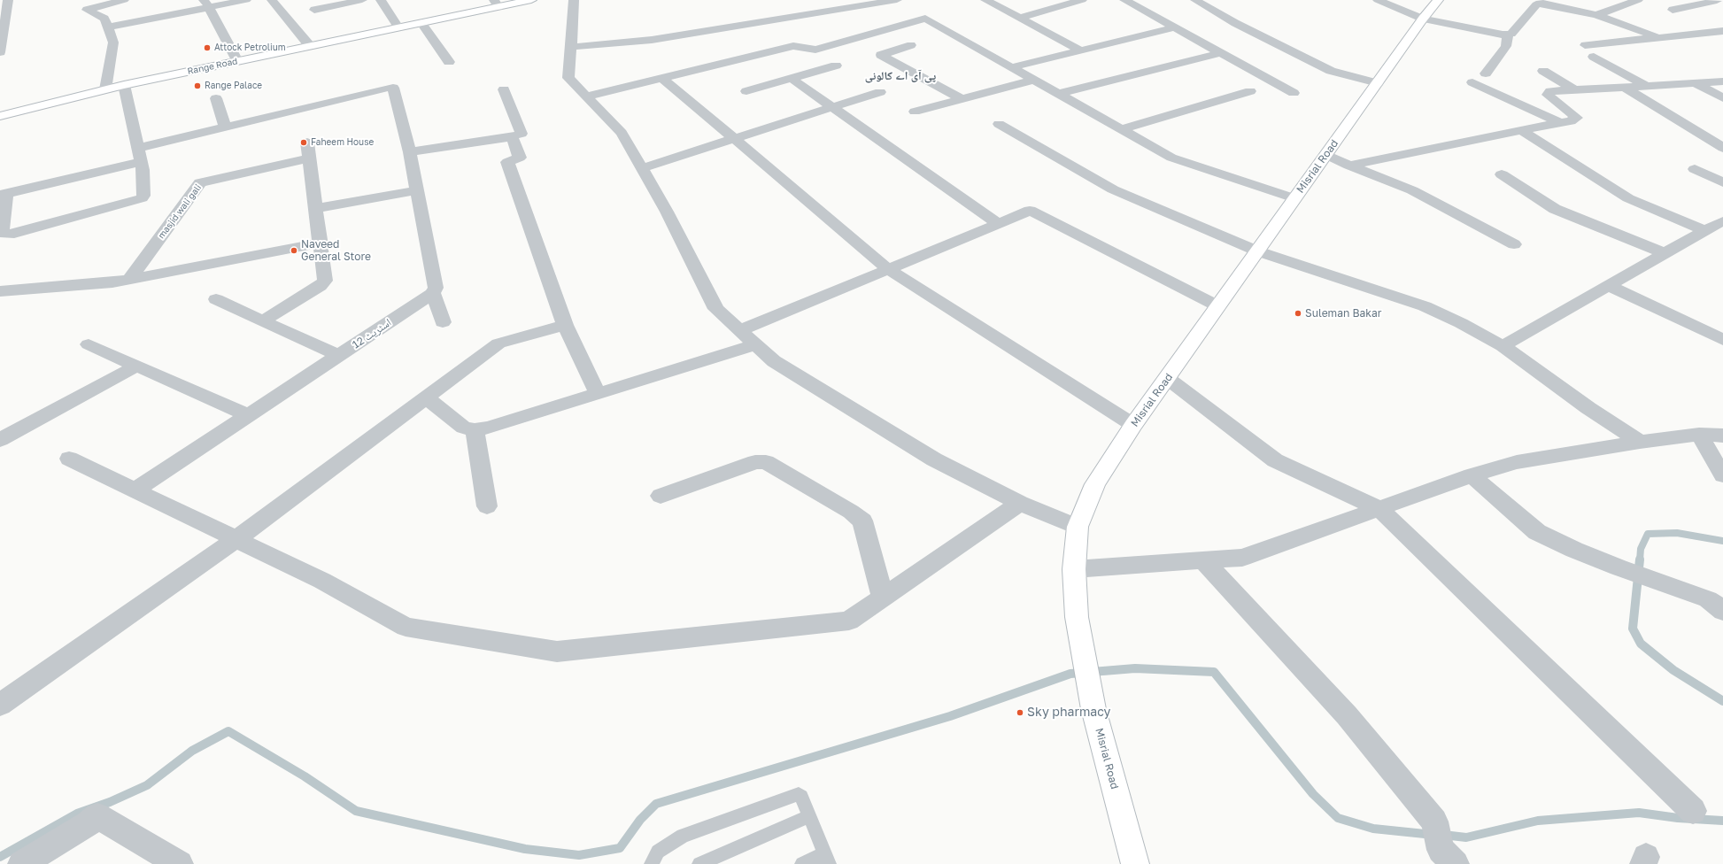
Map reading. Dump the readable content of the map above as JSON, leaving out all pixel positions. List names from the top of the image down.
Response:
{
  "streets": {
    "main road": ["Range Road", "Misrial Road"],
    "street": ["masjid wali gali", "اسٹریٹ 12"]
  },
  "districts": ["پی آی اے کالونی"],
  "places": [
    "Attock Petrolium",
    "Range Palace",
    "Faheem House",
    "Naveed General Store",
    "Suleman Bakar",
    "Sky pharmacy"
  ]
}
